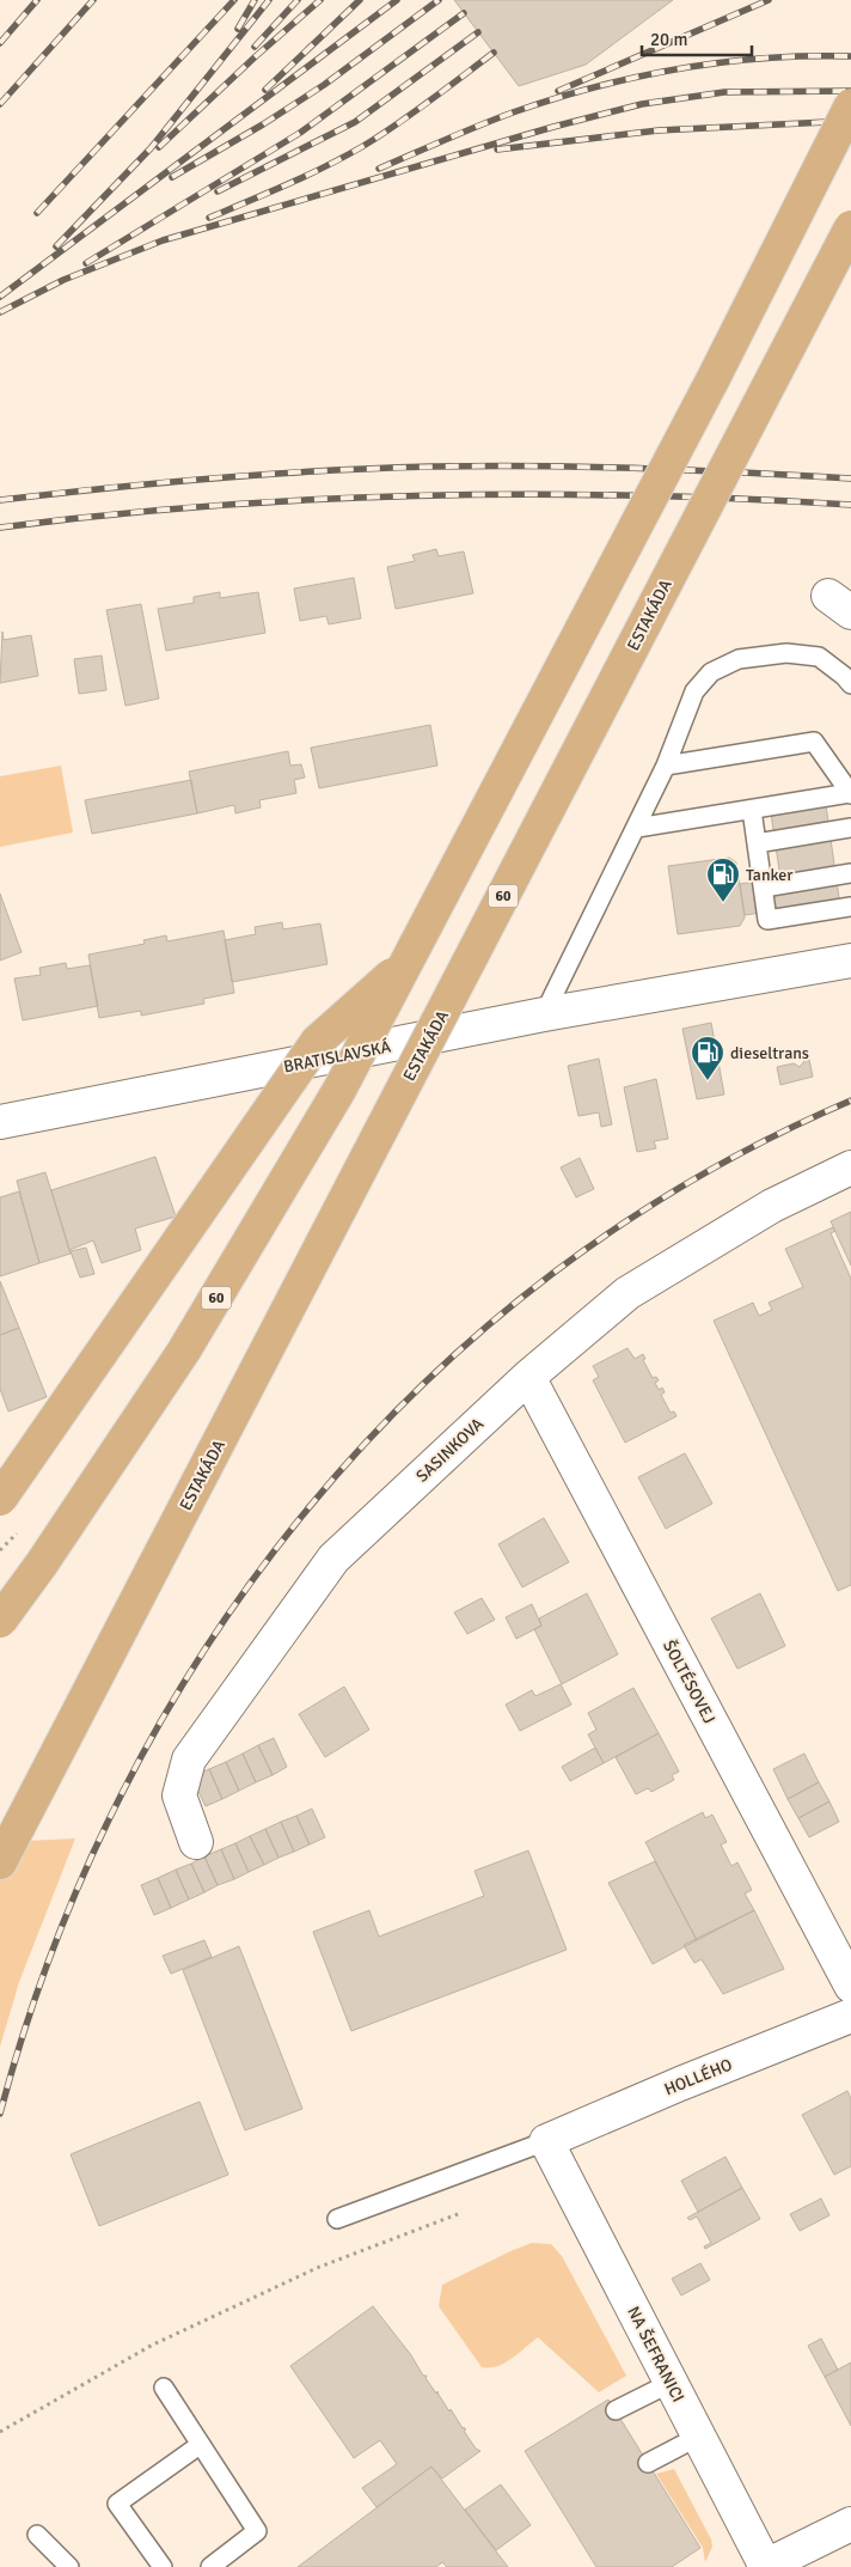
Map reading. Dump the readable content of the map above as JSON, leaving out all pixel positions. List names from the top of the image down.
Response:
{
  "streets": {
    "main road": ["ESTAKÁDA", "60"],
    "street": [
      "BRATISLAVSKÁ",
      "SASINKOVA",
      "ŠOLTÉSOVEJ",
      "HOLLÉHO",
      "NA ŠEFRANICI"
    ]
  },
  "crossings": [
    ["SASINKOVA", "ŠOLTÉSOVEJ"],
    ["HOLLÉHO", "NA ŠEFRANICI"]
  ],
  "places": {
    "fuel station": ["Tanker", "dieseltrans"]
  },
  "scale_bar": "20 m"
}
